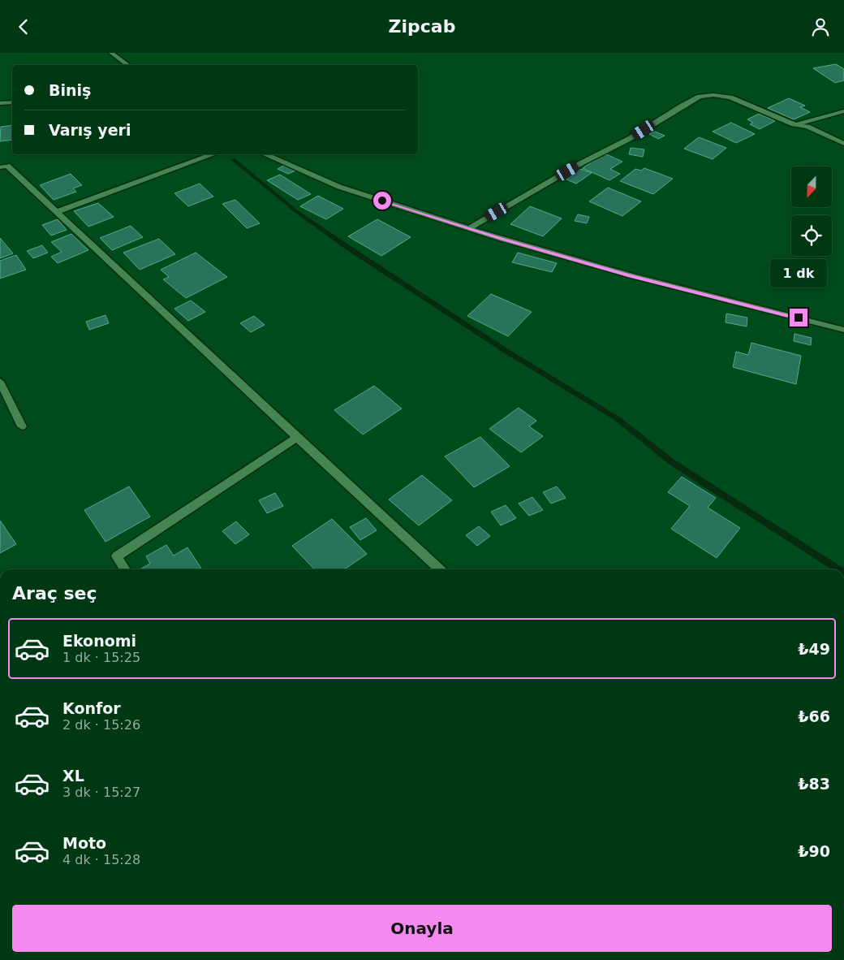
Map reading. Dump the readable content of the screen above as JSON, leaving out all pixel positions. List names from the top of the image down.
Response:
{
  "north": "bottom",
  "page": {
    "header": "Zipcab",
    "banner": ["Biniş", "Varış yeri"],
    "bubble": "1 dk",
    "heading": "Araç seç",
    "list": [
      {
        "name": "Ekonomi",
        "note": "1 dk · 15:25",
        "value": "₺49"
      },
      {
        "name": "Konfor",
        "note": "2 dk · 15:26",
        "value": "₺66"
      },
      {
        "name": "XL",
        "note": "3 dk · 15:27",
        "value": "₺83"
      },
      {
        "name": "Moto",
        "note": "4 dk · 15:28",
        "value": "₺90"
      }
    ],
    "buttons": "Onayla"
  }
}
